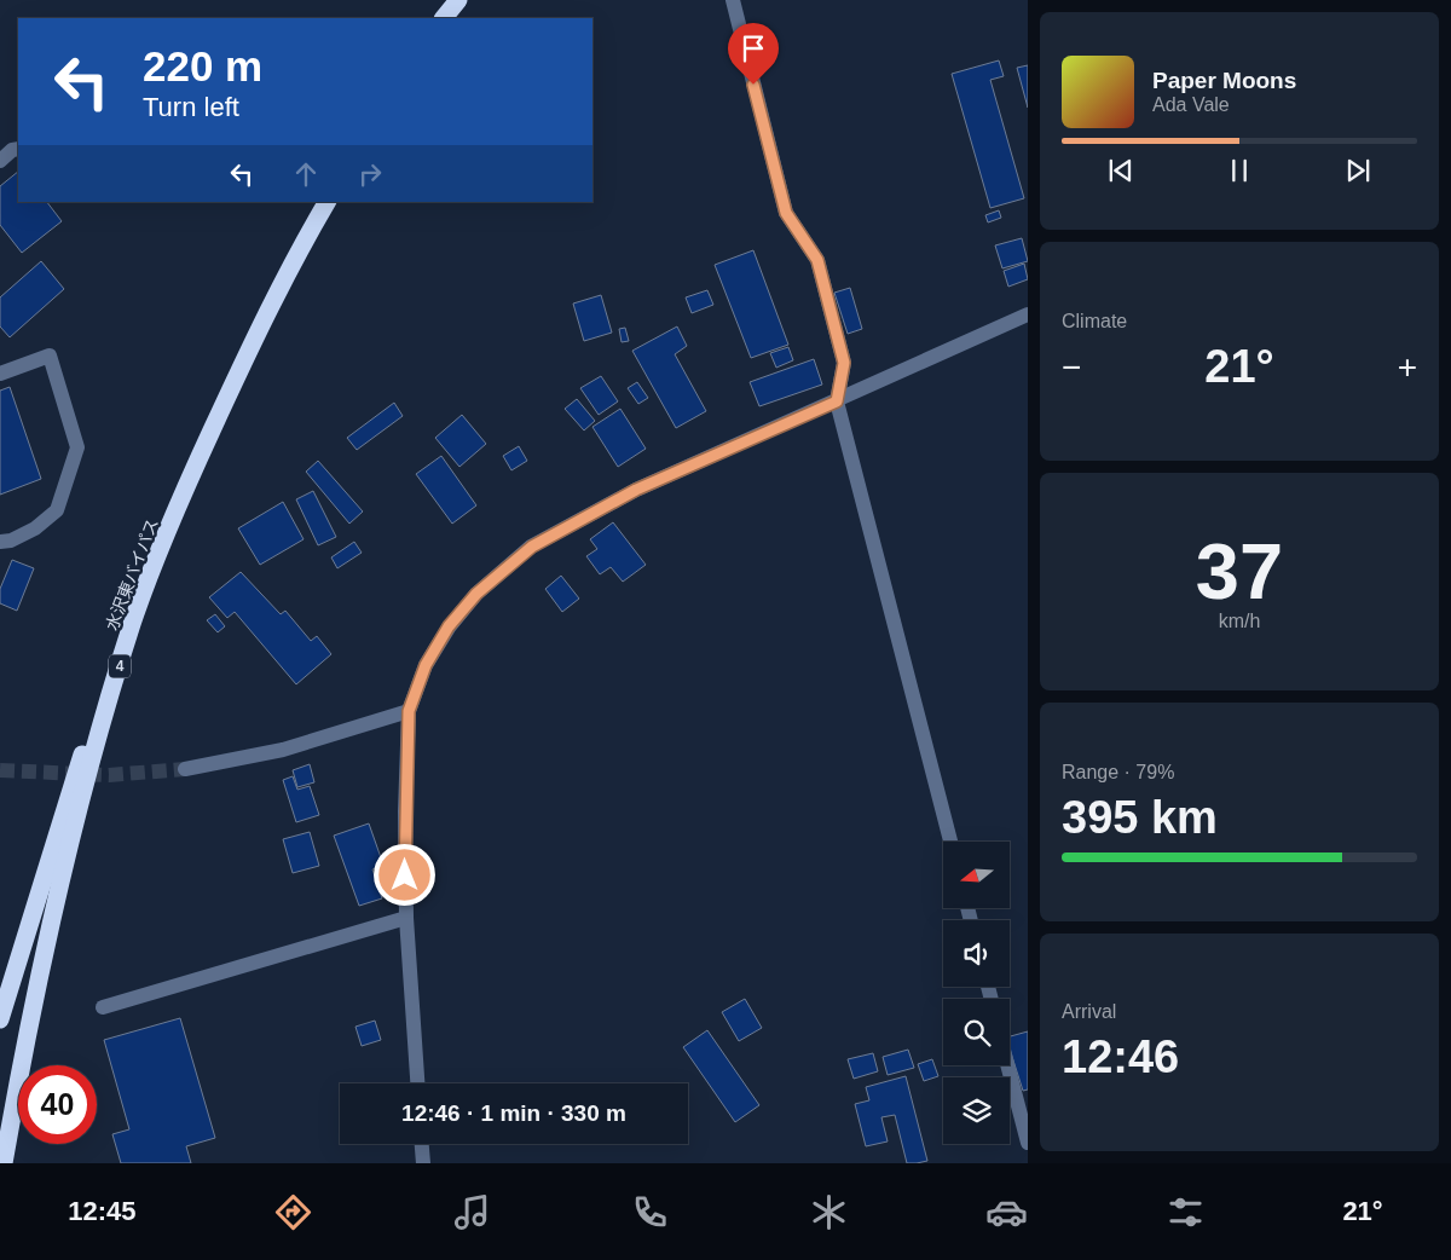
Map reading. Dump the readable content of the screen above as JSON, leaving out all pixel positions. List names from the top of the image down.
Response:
{
  "streets": {
    "highway": ["水沢東バイパス", "4"]
  },
  "north": "left",
  "page": {
    "turn": ["220 m", "Turn left"],
    "song": ["Paper Moons", "Ada Vale"],
    "tile": [
      "Climate",
      ["37", "km/h"],
      ["Range · 79%", "395 km"],
      ["Arrival", "12:46"]
    ],
    "heat": ["−", "21°", "+"],
    "limit": "40",
    "trip": "12:46 · 1 min · 330 m",
    "tabs": ["12:45", "21°"]
  }
}
